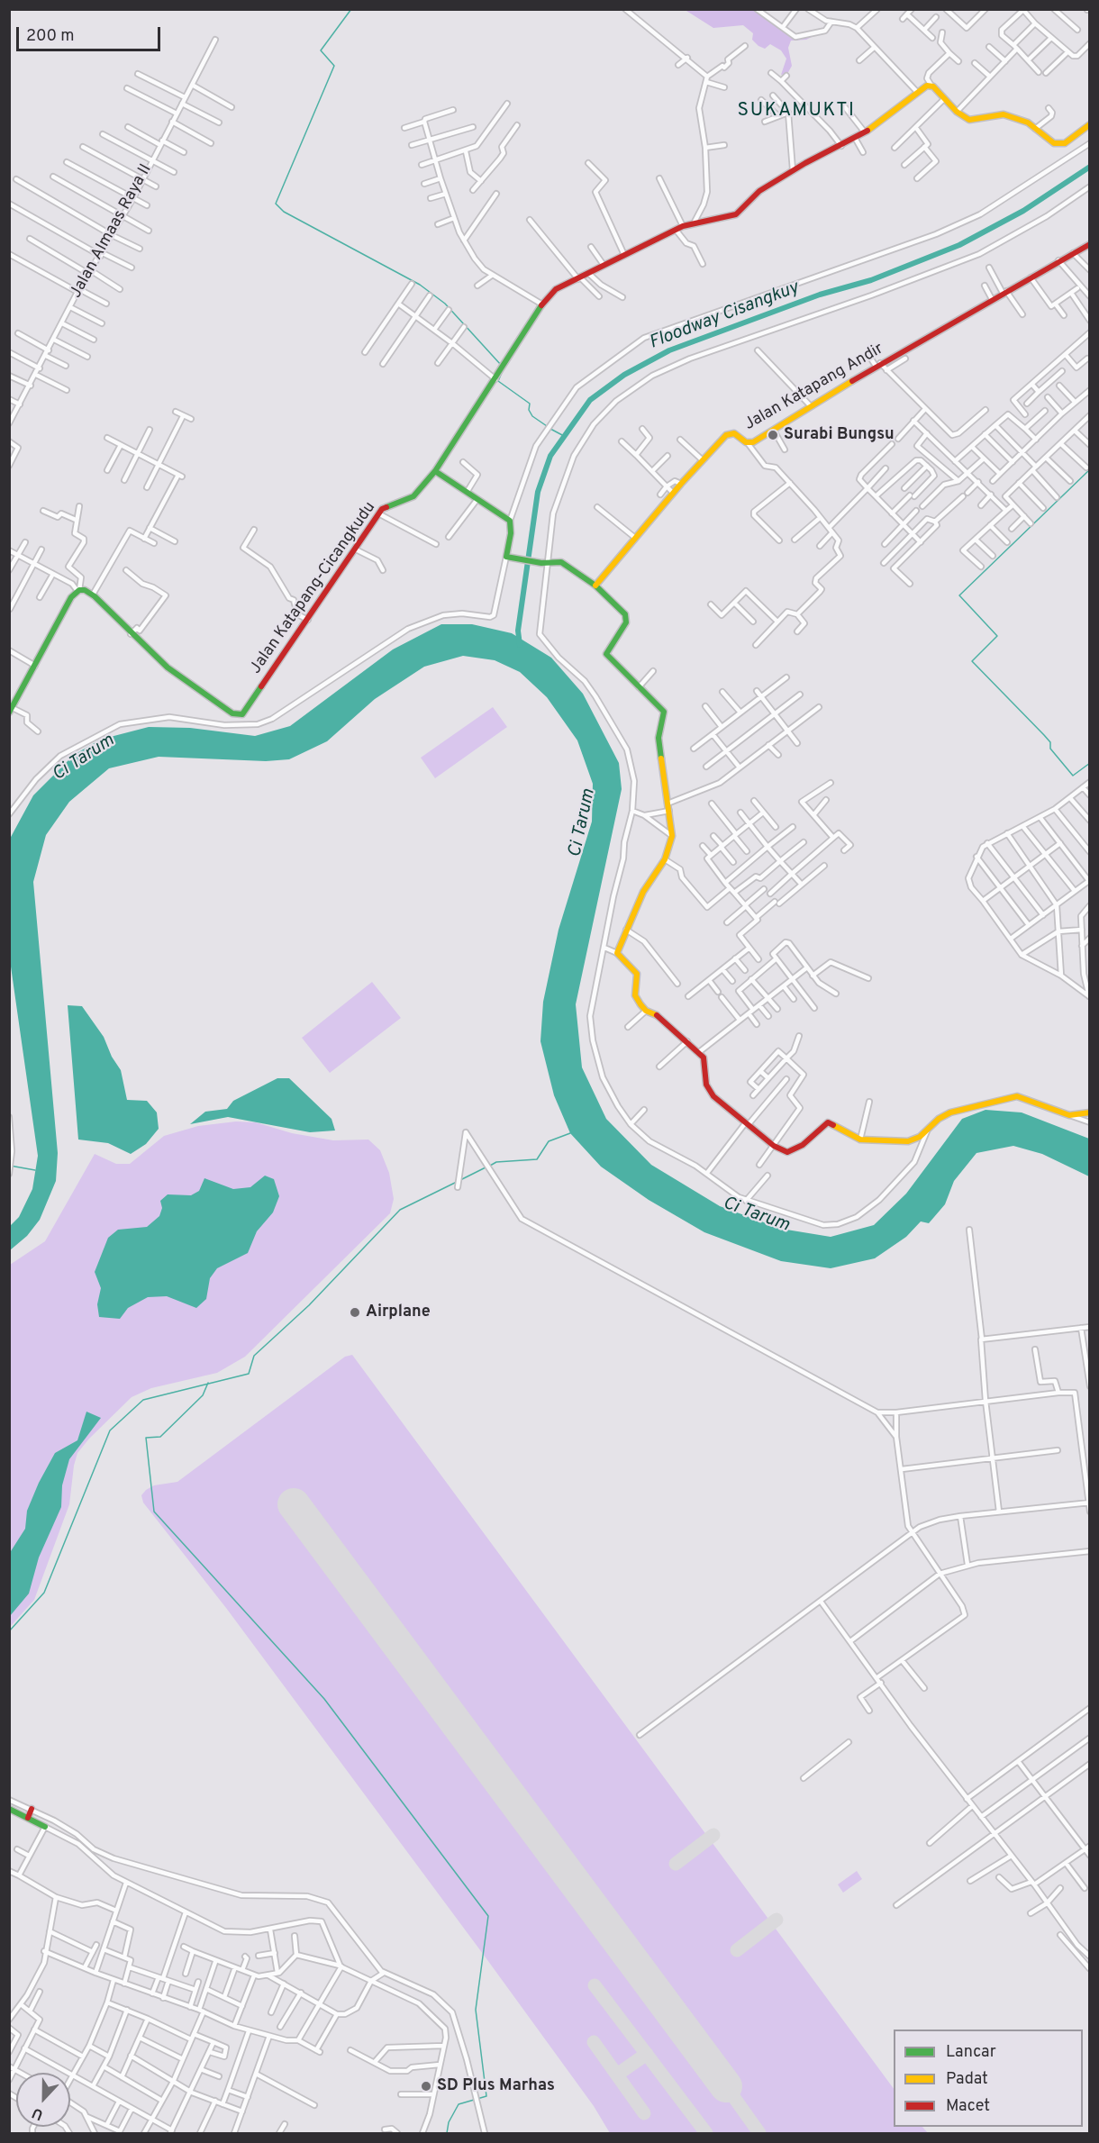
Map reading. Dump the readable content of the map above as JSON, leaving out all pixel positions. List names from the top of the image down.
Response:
{
  "streets": {
    "street": ["Jalan Almaas Raya II", "Jalan Katapang Andir", "Jalan Katapang-Cicangkudu"]
  },
  "districts": ["SUKAMUKTI"],
  "water": ["Floodway Cisangkuy", "Ci Tarum"],
  "places": ["Surabi Bungsu", "Airplane", "SD Plus Marhas"],
  "legend": ["Lancar", "Padat", "Macet"],
  "scale_bar": "200 m",
  "north": "bottom"
}
